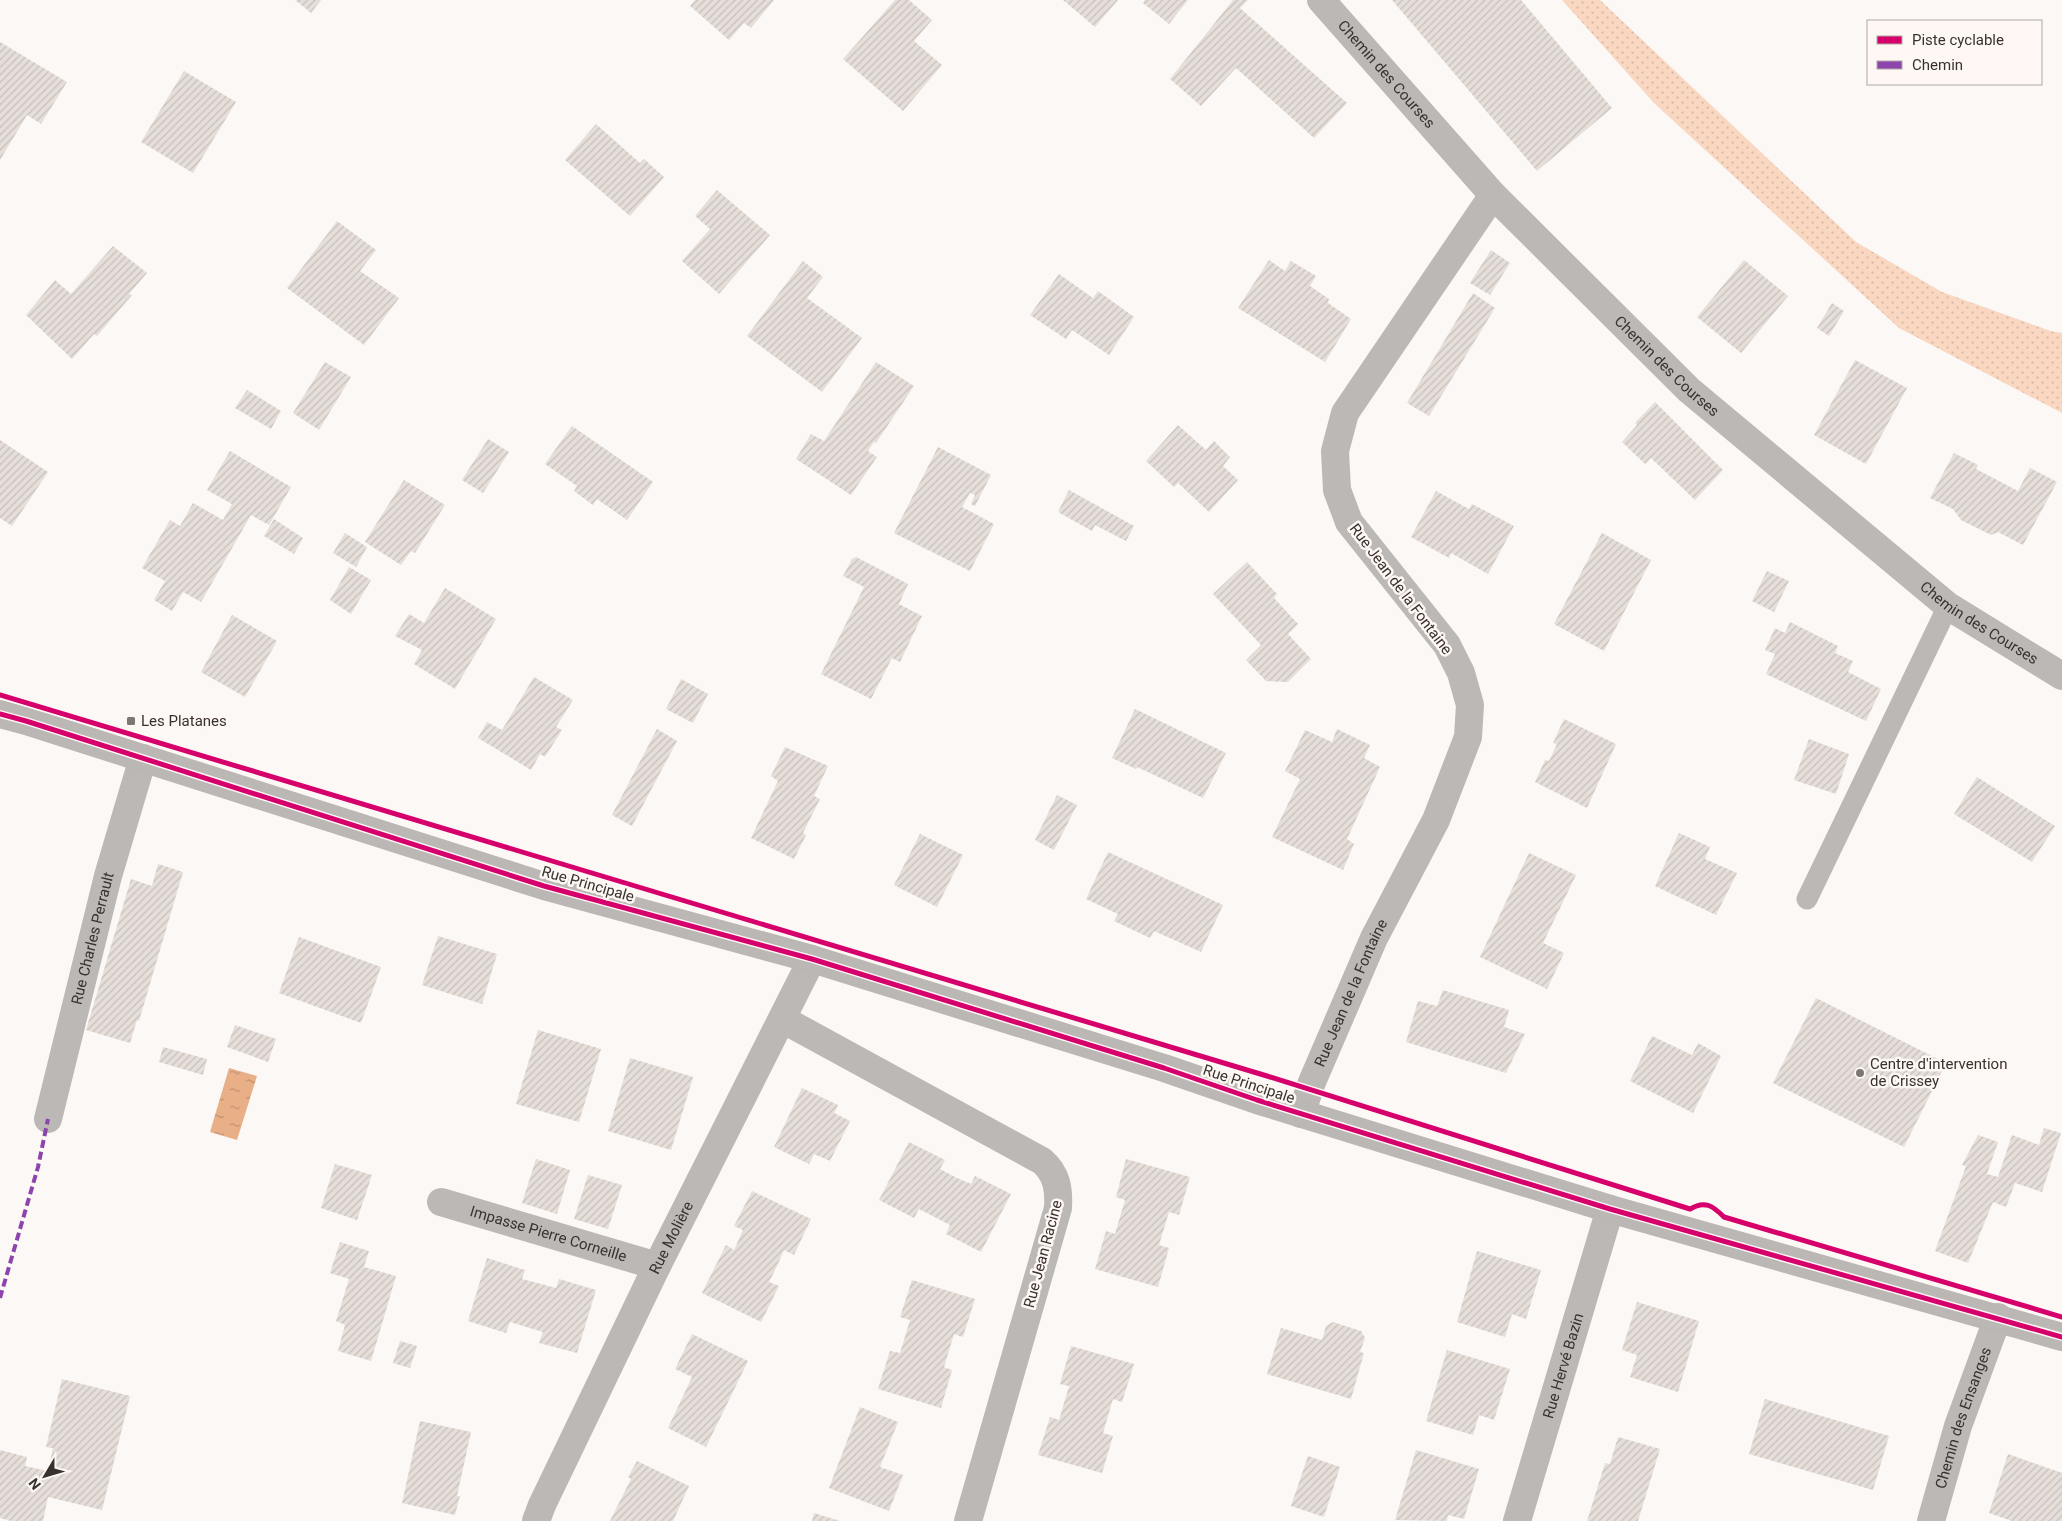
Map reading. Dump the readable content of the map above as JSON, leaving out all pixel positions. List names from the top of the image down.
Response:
{
  "streets": {
    "street": [
      "Chemin des Courses",
      "Rue Jean de la Fontaine",
      "Rue Principale",
      "Rue Charles Perrault",
      "Impasse Pierre Corneille",
      "Rue Molière",
      "Rue Jean Racine",
      "Rue Hervé Bazin",
      "Chemin des Ensanges"
    ]
  },
  "crossings": [
    ["Chemin des Courses", "Rue Jean de la Fontaine"],
    ["Rue Jean de la Fontaine", "Rue Principale"],
    ["Rue Principale", "Rue Charles Perrault"],
    ["Rue Principale", "Rue Molière"],
    ["Rue Principale", "Rue Hervé Bazin"],
    ["Rue Principale", "Chemin des Ensanges"],
    ["Impasse Pierre Corneille", "Rue Molière"],
    ["Rue Molière", "Rue Jean Racine"]
  ],
  "places": {
    "transit": ["Les Platanes"],
    "other": ["Centre d'intervention de Crissey"]
  },
  "legend": ["Piste cyclable", "Chemin"],
  "north": "bottom left"
}
